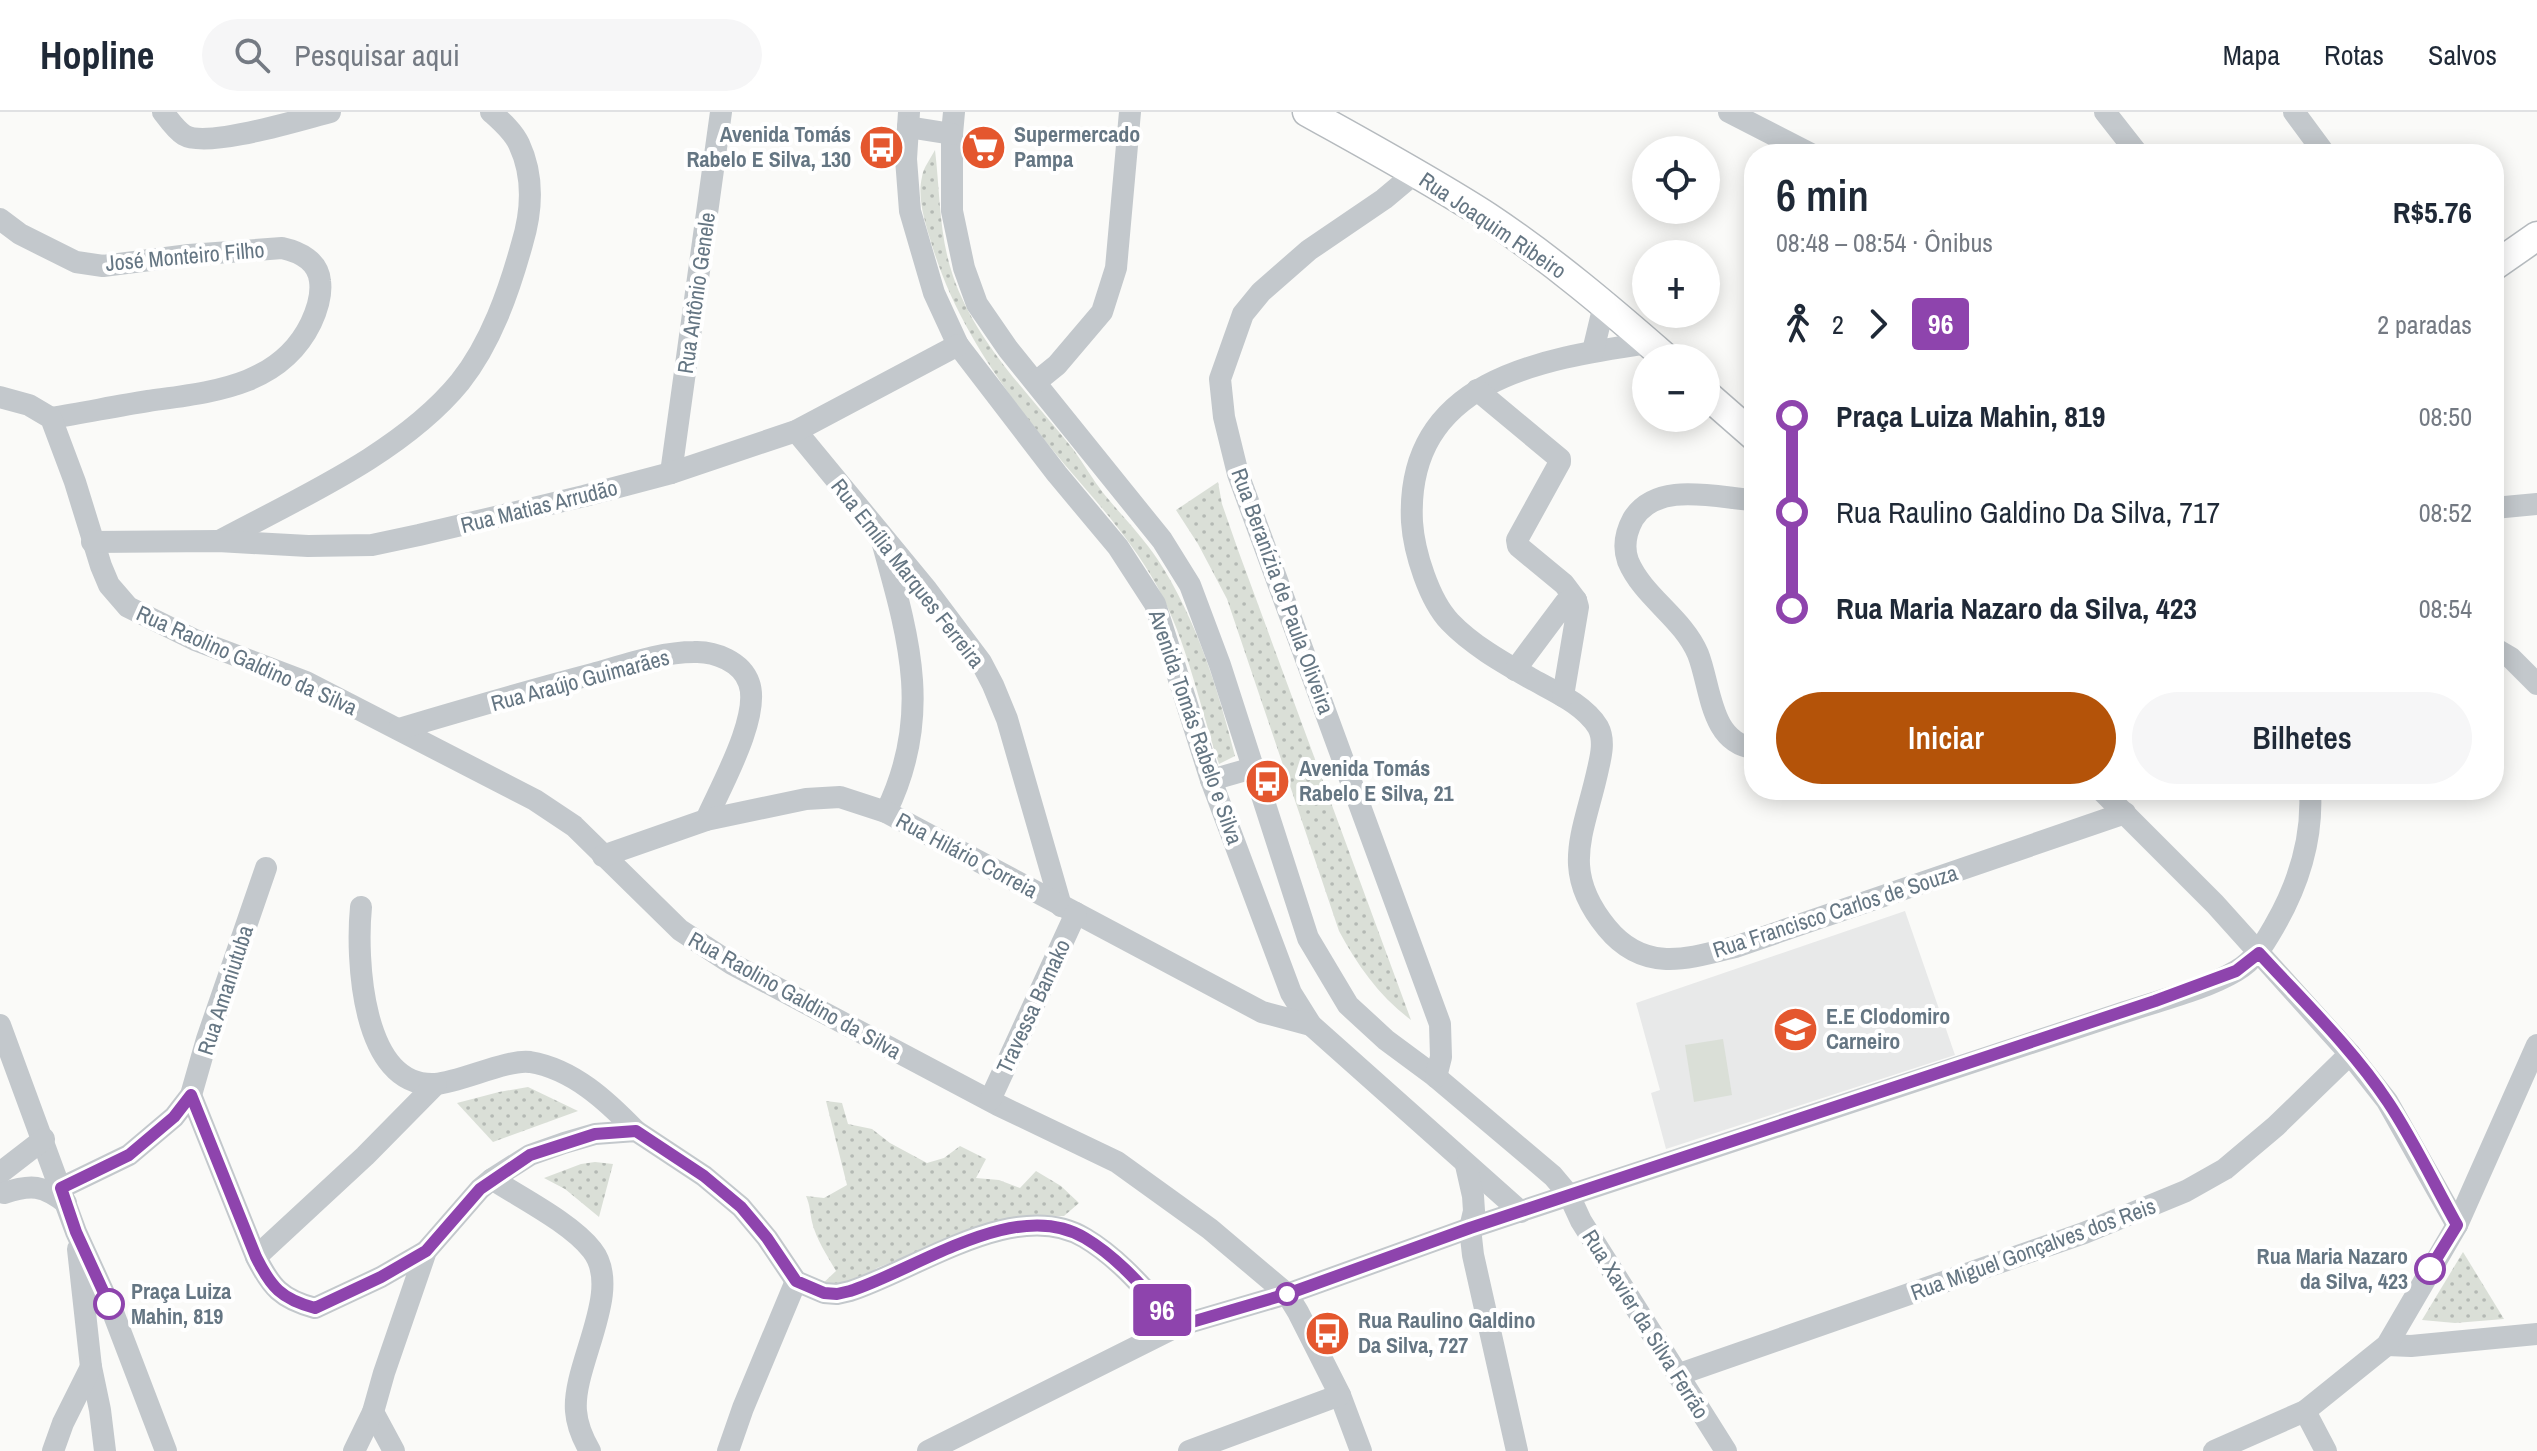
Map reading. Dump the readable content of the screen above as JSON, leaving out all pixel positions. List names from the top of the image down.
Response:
{
  "streets": {
    "main road": ["Rua Joaquim Ribeiro"],
    "street": [
      "José Monteiro Filho",
      "Rua Antônio Genele",
      "Rua Matias Arrudão",
      "Rua Emília Marques Ferreira",
      "Rua Beranízia de Paula Oliveira",
      "Rua Raolino Galdino da Silva",
      "Rua Araújo Guimarães",
      "Avenida Tomás Rabelo e Silva",
      "Rua Hilário Correia",
      "Rua Francisco Carlos de Souza",
      "Rua Amaniutuba",
      "Travessa Bamako",
      "Rua Miguel Gonçalves dos Reis",
      "Rua Xavier da Silva Ferrão"
    ]
  },
  "crossings": [
    ["Rua Joaquim Ribeiro", "Rua Beranízia de Paula Oliveira"],
    ["José Monteiro Filho", "Rua Raolino Galdino da Silva"],
    ["Rua Antônio Genele", "Rua Matias Arrudão"],
    ["Rua Matias Arrudão", "Rua Emília Marques Ferreira"],
    ["Rua Matias Arrudão", "Rua Raolino Galdino da Silva"],
    ["Rua Matias Arrudão", "Avenida Tomás Rabelo e Silva"],
    ["Rua Emília Marques Ferreira", "Rua Hilário Correia"],
    ["Rua Emília Marques Ferreira", "Travessa Bamako"],
    ["Rua Beranízia de Paula Oliveira", "Avenida Tomás Rabelo e Silva"],
    ["Rua Raolino Galdino da Silva", "Rua Araújo Guimarães"],
    ["Rua Raolino Galdino da Silva", "Rua Hilário Correia"],
    ["Rua Raolino Galdino da Silva", "Travessa Bamako"],
    ["Rua Araújo Guimarães", "Rua Hilário Correia"],
    ["Avenida Tomás Rabelo e Silva", "Rua Hilário Correia"],
    ["Avenida Tomás Rabelo e Silva", "Rua Xavier da Silva Ferrão"],
    ["Rua Hilário Correia", "Travessa Bamako"],
    ["Rua Miguel Gonçalves dos Reis", "Rua Xavier da Silva Ferrão"]
  ],
  "places": {
    "bus stop": ["Avenida Tomás Rabelo E Silva, 130", "Avenida Tomás Rabelo E Silva, 21", "Rua Raulino Galdino Da Silva, 727"],
    "supermarket": ["Supermercado Pampa"],
    "school or university": ["E.E Clodomiro Carneiro"],
    "other": ["Rua Maria Nazaro da Silva, 423", "Praça Luiza Mahin, 819"]
  },
  "lines": ["bus line 96"],
  "page": {
    "header": "Hopline",
    "search": "Pesquisar aqui",
    "nav": ["Mapa", "Rotas", "Salvos"],
    "on_map": "96",
    "map_buttons": ["+", "−"],
    "heading": ["6 min", "08:48 – 08:54 · Ônibus", "R$5.76"],
    "legs": ["2", "96", "2 paradas"],
    "list": [
      {
        "name": "Praça Luiza Mahin, 819",
        "value": "08:50"
      },
      {
        "name": "Rua Raulino Galdino Da Silva, 717",
        "value": "08:52"
      },
      {
        "name": "Rua Maria Nazaro da Silva, 423",
        "value": "08:54"
      }
    ],
    "buttons": ["Iniciar", "Bilhetes"]
  }
}
